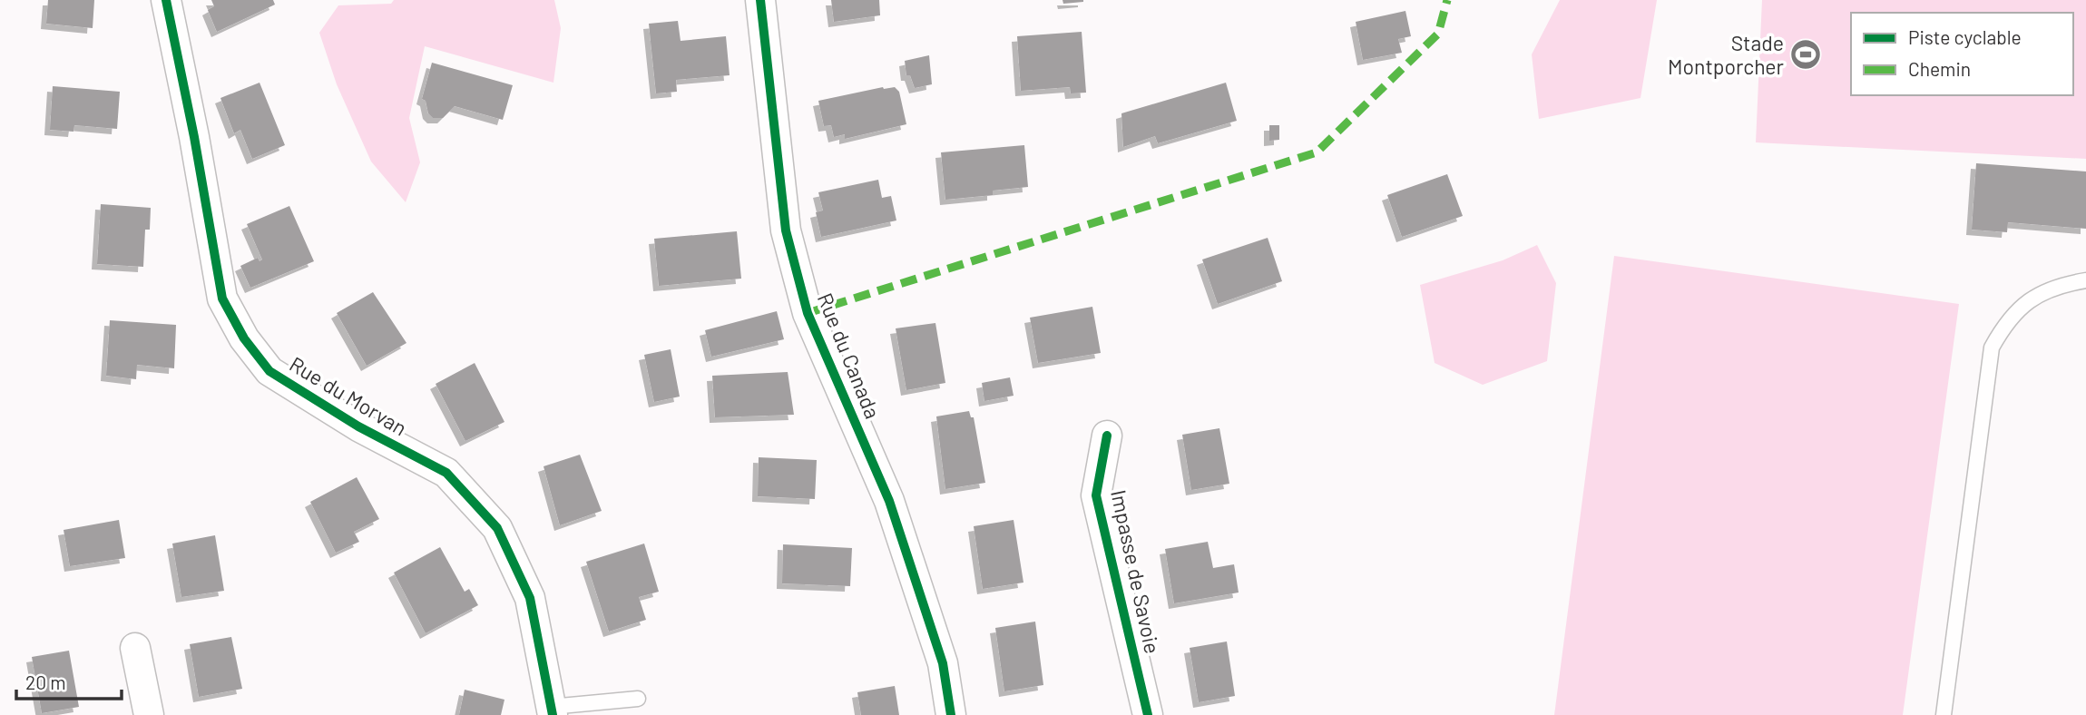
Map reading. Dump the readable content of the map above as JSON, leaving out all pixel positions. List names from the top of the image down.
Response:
{
  "streets": {
    "street": ["Rue du Canada", "Rue du Morvan", "Impasse de Savoie"]
  },
  "places": {
    "sports": ["Stade Montporcher"]
  },
  "legend": ["Piste cyclable", "Chemin"],
  "scale_bar": "20 m"
}
